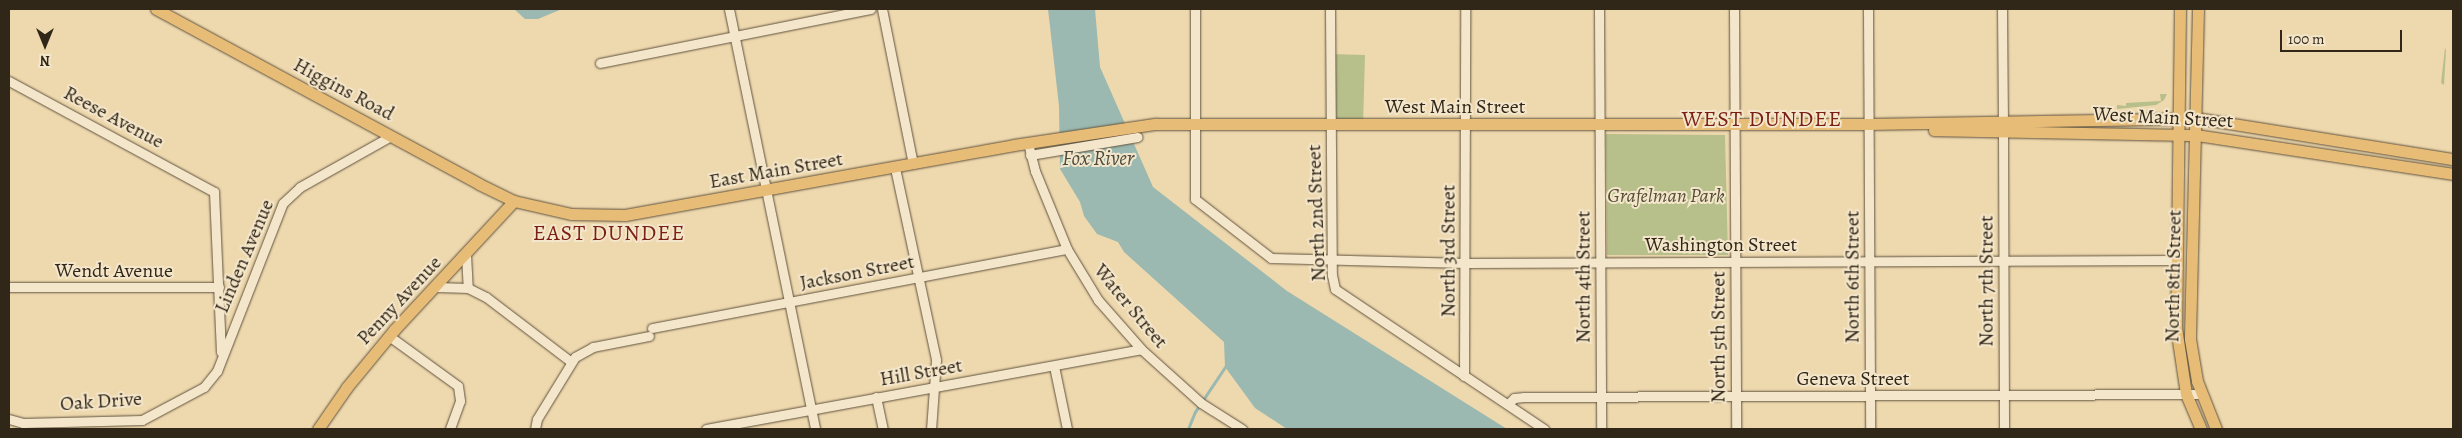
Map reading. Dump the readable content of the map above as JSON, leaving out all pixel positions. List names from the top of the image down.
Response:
{
  "streets": {
    "main road": [
      "Higgins Road",
      "West Main Street",
      "East Main Street",
      "North 8th Street",
      "Penny Avenue"
    ],
    "street": [
      "Reese Avenue",
      "North 2nd Street",
      "Washington Street",
      "North 3rd Street",
      "Linden Avenue",
      "Wendt Avenue",
      "Jackson Street",
      "North 4th Street",
      "North 6th Street",
      "North 7th Street",
      "Water Street",
      "North 5th Street",
      "Hill Street",
      "Geneva Street",
      "Oak Drive"
    ]
  },
  "crossings": [
    ["Higgins Road", "East Main Street"],
    ["Higgins Road", "Linden Avenue"],
    ["Higgins Road", "Penny Avenue"],
    ["West Main Street", "East Main Street"],
    ["West Main Street", "North 2nd Street"],
    ["West Main Street", "Washington Street"],
    ["West Main Street", "North 3rd Street"],
    ["West Main Street", "North 8th Street"],
    ["West Main Street", "North 4th Street"],
    ["West Main Street", "North 6th Street"],
    ["West Main Street", "North 7th Street"],
    ["West Main Street", "North 5th Street"],
    ["Reese Avenue", "Wendt Avenue"],
    ["East Main Street", "Penny Avenue"],
    ["East Main Street", "Water Street"],
    ["North 2nd Street", "Washington Street"],
    ["North 2nd Street", "North 3rd Street"],
    ["Washington Street", "North 3rd Street"],
    ["Washington Street", "North 8th Street"],
    ["Washington Street", "North 4th Street"],
    ["Washington Street", "North 6th Street"],
    ["Washington Street", "North 7th Street"],
    ["Washington Street", "North 5th Street"],
    ["Linden Avenue", "Oak Drive"],
    ["Jackson Street", "Water Street"],
    ["North 8th Street", "Geneva Street"],
    ["North 4th Street", "Geneva Street"],
    ["North 6th Street", "Geneva Street"],
    ["North 7th Street", "Geneva Street"],
    ["Water Street", "Hill Street"],
    ["North 5th Street", "Geneva Street"]
  ],
  "districts": ["WEST DUNDEE", "EAST DUNDEE"],
  "water": ["Fox River"],
  "parks": ["Grafelman Park"],
  "scale_bar": "100 m",
  "north": "bottom"
}
